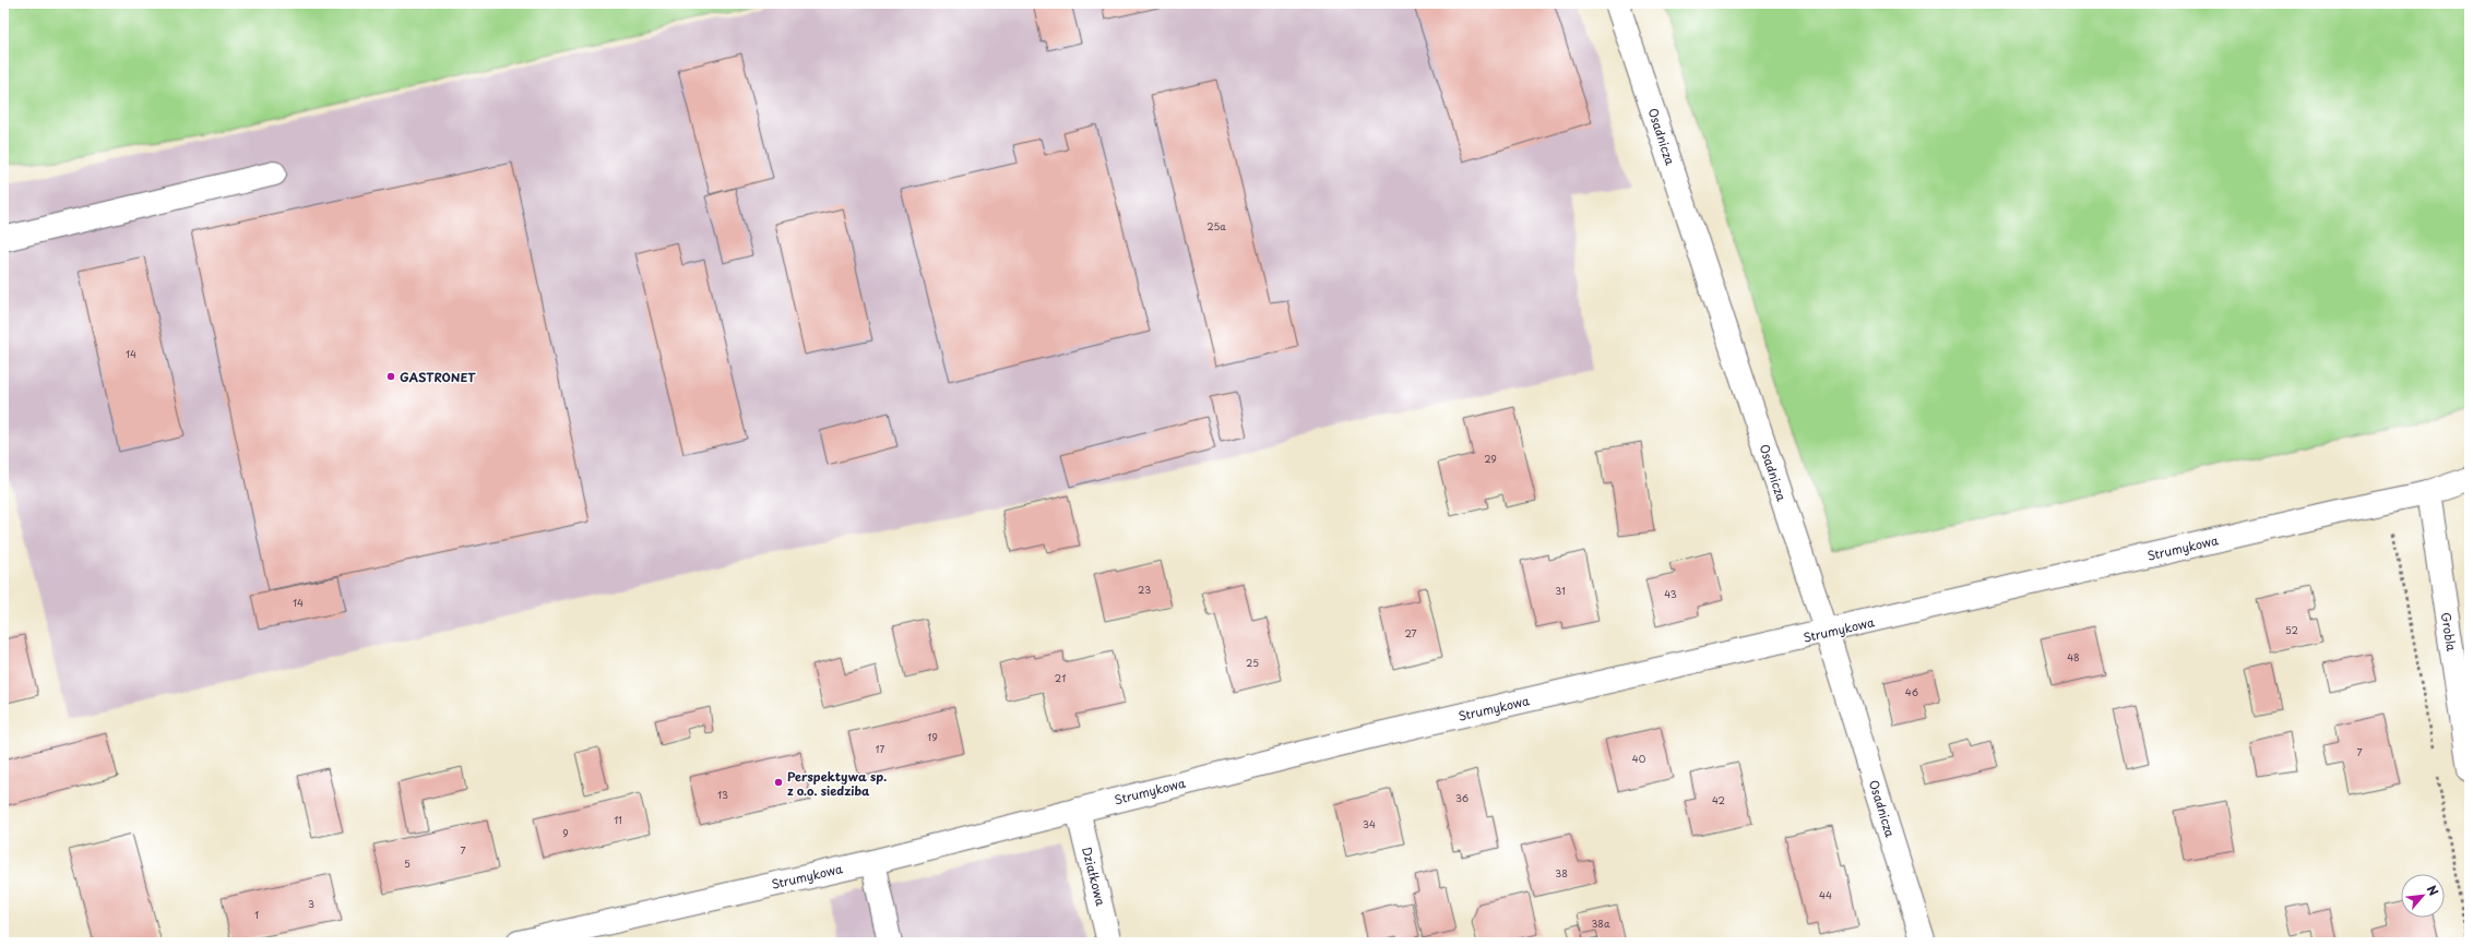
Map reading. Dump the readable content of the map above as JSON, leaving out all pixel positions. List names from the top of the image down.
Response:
{
  "streets": {
    "street": [
      "Osadnicza",
      "Strumykowa",
      "Grobla",
      "Działkowa"
    ]
  },
  "crossings": [
    ["Osadnicza", "Strumykowa"],
    ["Strumykowa", "Grobla"],
    ["Strumykowa", "Działkowa"]
  ],
  "places": ["GASTRONET", "Perspektywa sp. z o.o. siedziba"],
  "house_numbers": [
    "25a",
    "14",
    "29",
    "23",
    "31",
    "43",
    "14",
    "52",
    "27",
    "48",
    "25",
    "21",
    "46",
    "19",
    "17",
    "7",
    "40",
    "13",
    "36",
    "42",
    "11",
    "34",
    "9",
    "7",
    "5",
    "38",
    "44",
    "3",
    "1",
    "38a"
  ],
  "north": "top right"
}
